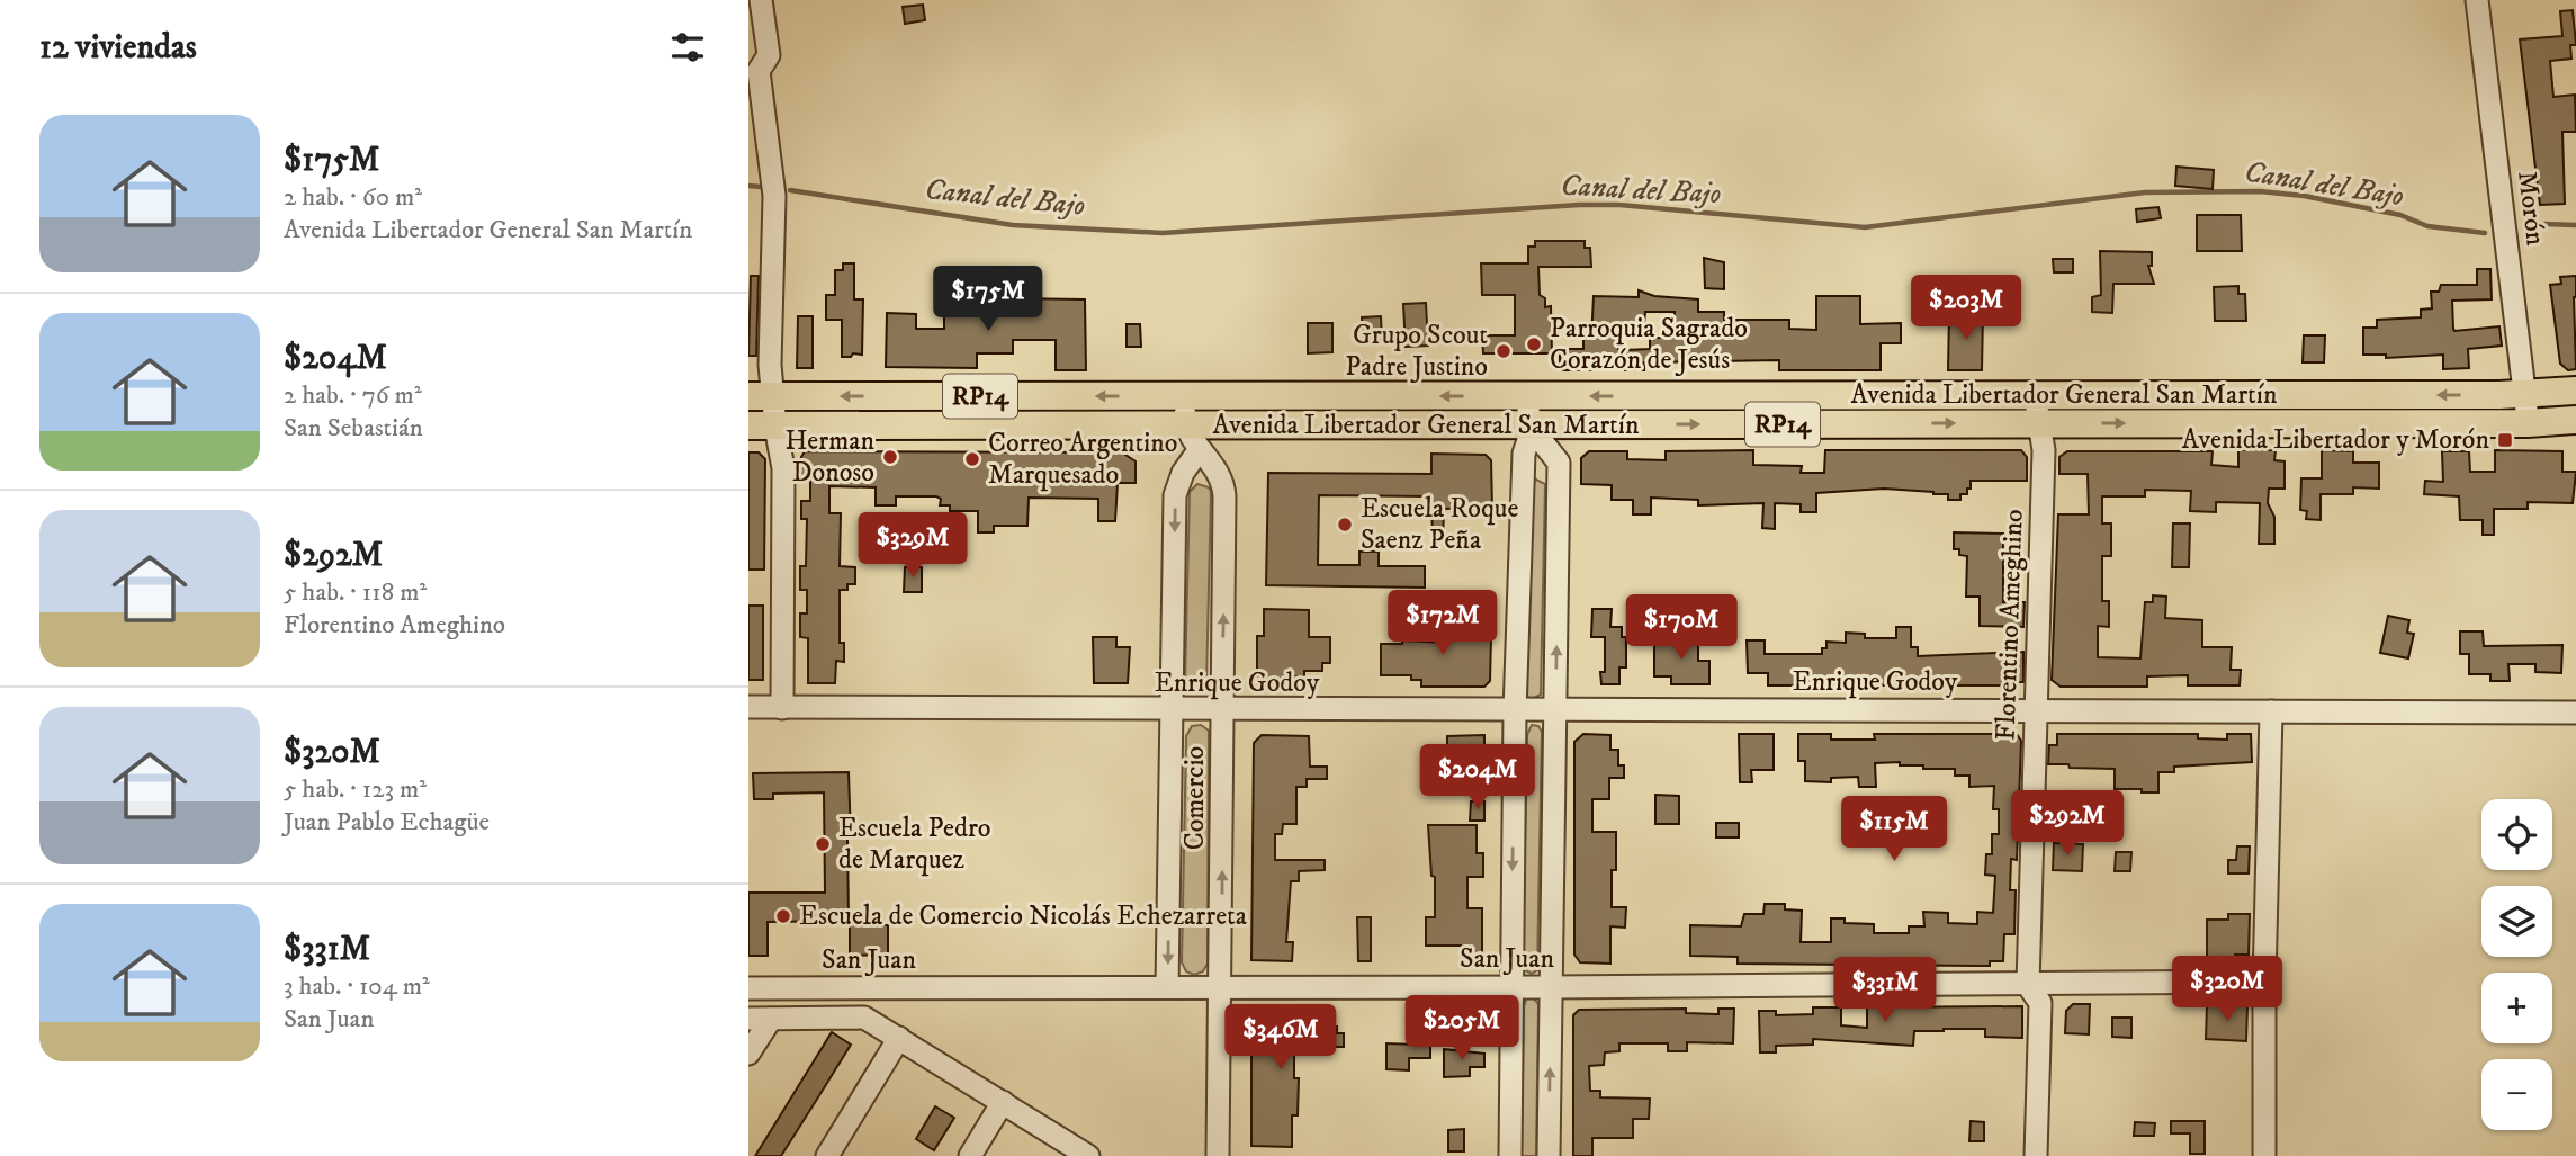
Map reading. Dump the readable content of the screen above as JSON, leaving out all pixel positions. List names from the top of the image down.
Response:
{
  "streets": {
    "main road": ["Avenida Libertador General San Martín", "RP14"],
    "street": [
      "Morón",
      "Florentino Ameghino",
      "Enrique Godoy",
      "Comercio",
      "San Juan"
    ]
  },
  "crossings": [
    ["Morón", "Avenida Libertador General San Martín"],
    ["Avenida Libertador General San Martín", "Florentino Ameghino"],
    ["Avenida Libertador General San Martín", "Comercio"],
    ["Florentino Ameghino", "Enrique Godoy"],
    ["Florentino Ameghino", "San Juan"],
    ["Enrique Godoy", "Comercio"],
    ["Comercio", "San Juan"]
  ],
  "water": ["Canal del Bajo"],
  "places": {
    "other": [
      "Parroquia Sagrado Corazón de Jesús",
      "Grupo Scout Padre Justino",
      "Herman Donoso",
      "Correo Argentino Marquesado",
      "Escuela Roque Saenz Peña",
      "Escuela Pedro de Marquez",
      "Escuela de Comercio Nicolás Echezarreta"
    ],
    "transit": ["Avenida Libertador y Morón"]
  },
  "page": {
    "heading": "12 viviendas",
    "list": [
      {
        "name": "$175M",
        "note": "2 hab. · 60 m² · Avenida Libertador General San Martín"
      },
      {
        "name": "$204M",
        "note": "2 hab. · 76 m² · San Sebastián"
      },
      {
        "name": "$292M",
        "note": "5 hab. · 118 m² · Florentino Ameghino"
      },
      {
        "name": "$320M",
        "note": "5 hab. · 123 m² · Juan Pablo Echagüe"
      },
      {
        "name": "$331M",
        "note": "3 hab. · 104 m² · San Juan"
      }
    ],
    "price": [
      "$175M",
      "$203M",
      "$329M",
      "$172M",
      "$170M",
      "$204M",
      "$292M",
      "$115M",
      "$320M",
      "$331M",
      "$205M",
      "$346M"
    ],
    "map_buttons": ["+", "−"]
  }
}
